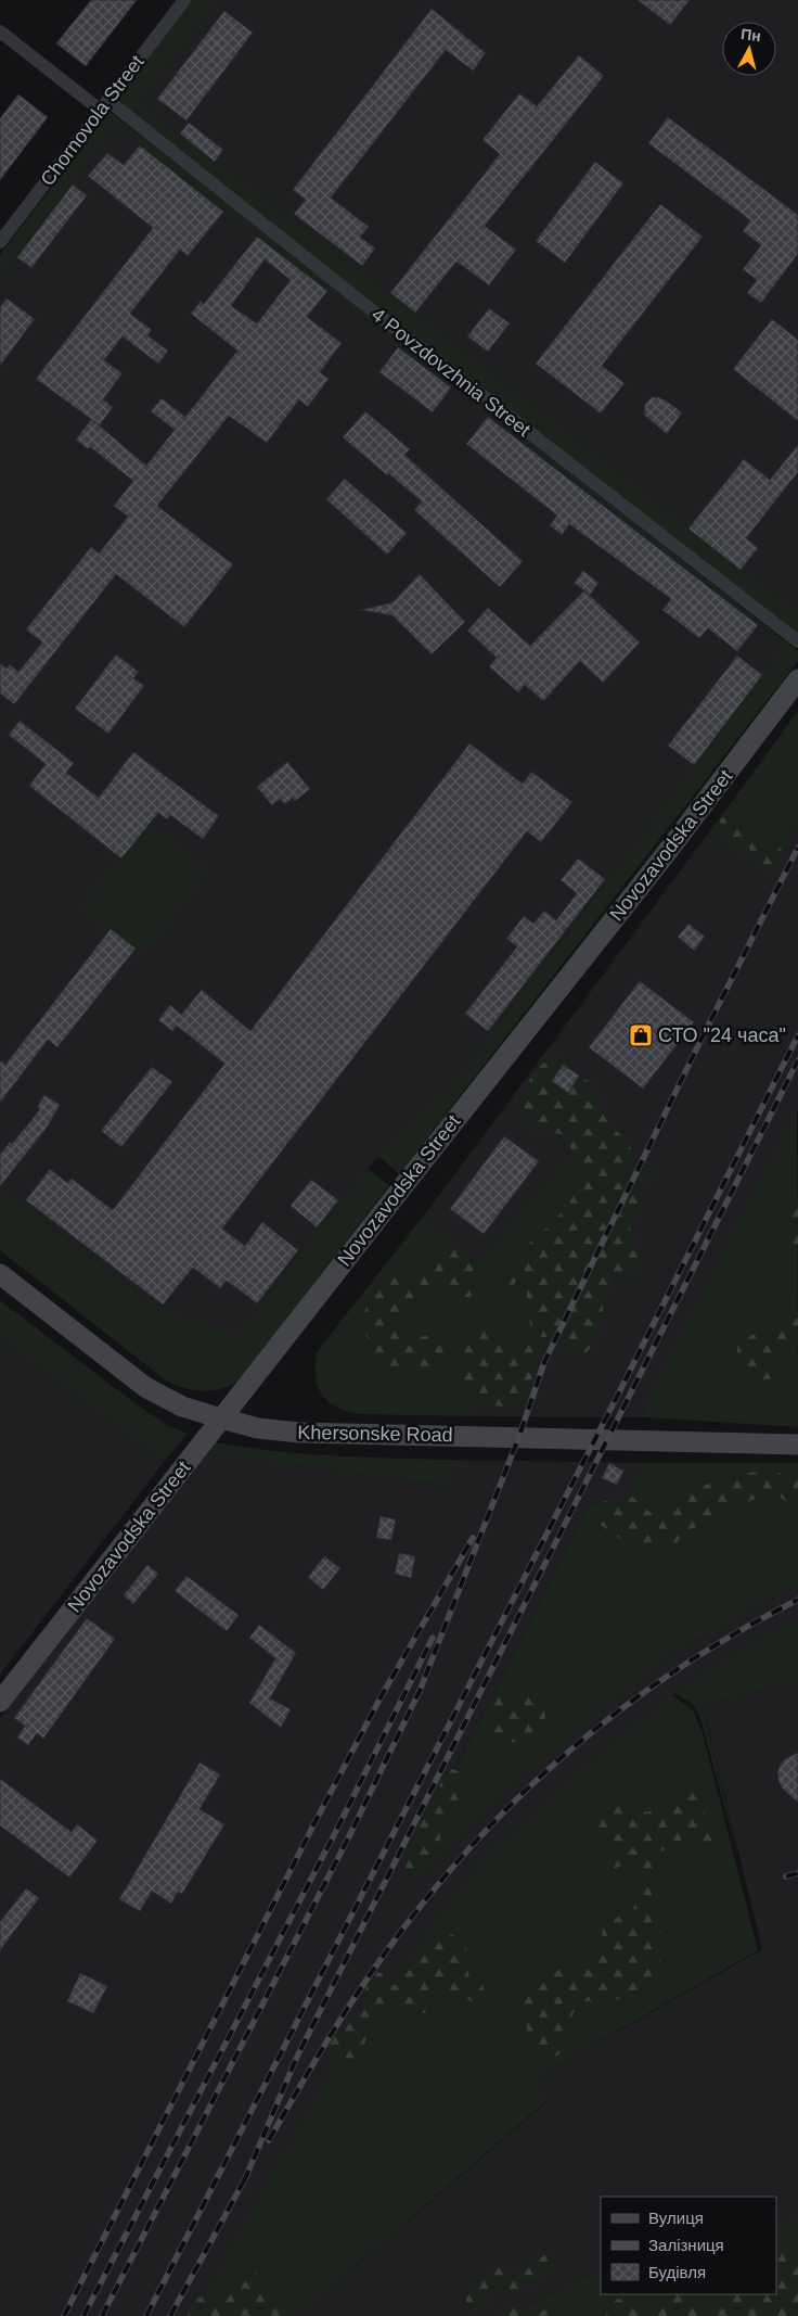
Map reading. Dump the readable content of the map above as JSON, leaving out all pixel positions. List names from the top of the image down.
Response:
{
  "streets": {
    "street": [
      "Chornovola Street",
      "4 Povzdovzhnia Street",
      "Novozavodska Street",
      "Khersonske Road"
    ]
  },
  "crossings": [
    ["Chornovola Street", "4 Povzdovzhnia Street"],
    ["Novozavodska Street", "Khersonske Road"]
  ],
  "places": {
    "shop": ["СТО \"24 часа\""]
  },
  "legend": ["Вулиця", "Залізниця", "Будівля"],
  "north": "top"
}
